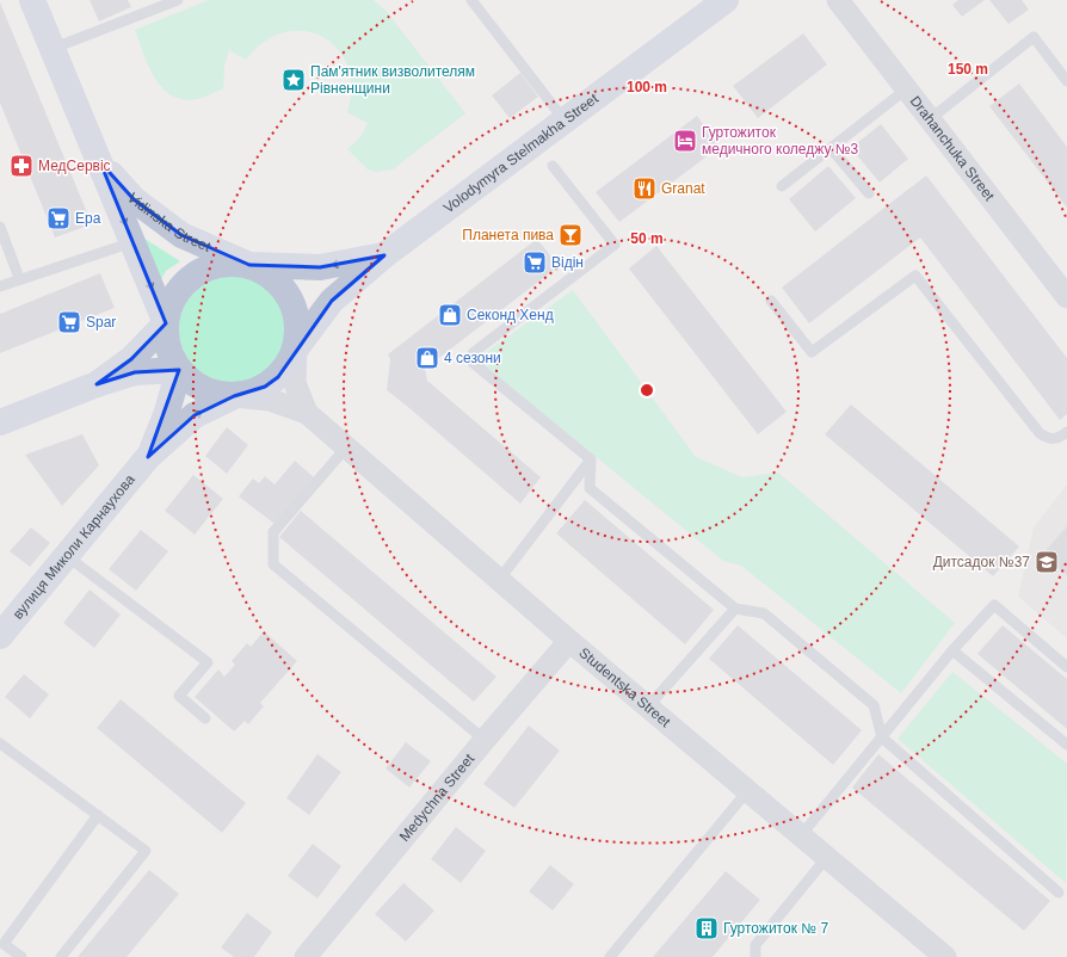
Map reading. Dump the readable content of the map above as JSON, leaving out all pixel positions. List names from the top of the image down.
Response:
{
  "streets": {
    "main road": ["Volodymyra Stelmakha Street", "Vidinska Street", "вулиця Миколи Карнаухова"],
    "street": ["Drahanchuka Street", "Studentska Street", "Medychna Street"]
  },
  "crossings": [
    ["Volodymyra Stelmakha Street", "Vidinska Street"],
    ["Volodymyra Stelmakha Street", "вулиця Миколи Карнаухова"],
    ["Vidinska Street", "вулиця Миколи Карнаухова"],
    ["Studentska Street", "Medychna Street"]
  ],
  "places": {
    "place": ["Пам'ятник визволителям Рівненщини"],
    "hotel": ["Гуртожиток медичного коледжу №3"],
    "pharmacy": ["МедСервіс"],
    "restaurant": ["Granat"],
    "supermarket": ["Ера", "Відін", "Spar"],
    "bar": ["Планета пива"],
    "shop": ["Секонд Хенд", "4 сезони"],
    "school or university": ["Дитсадок №37"],
    "building": ["Гуртожиток № 7"]
  },
  "rings": ["150 m", "100 m", "50 m"]
}
